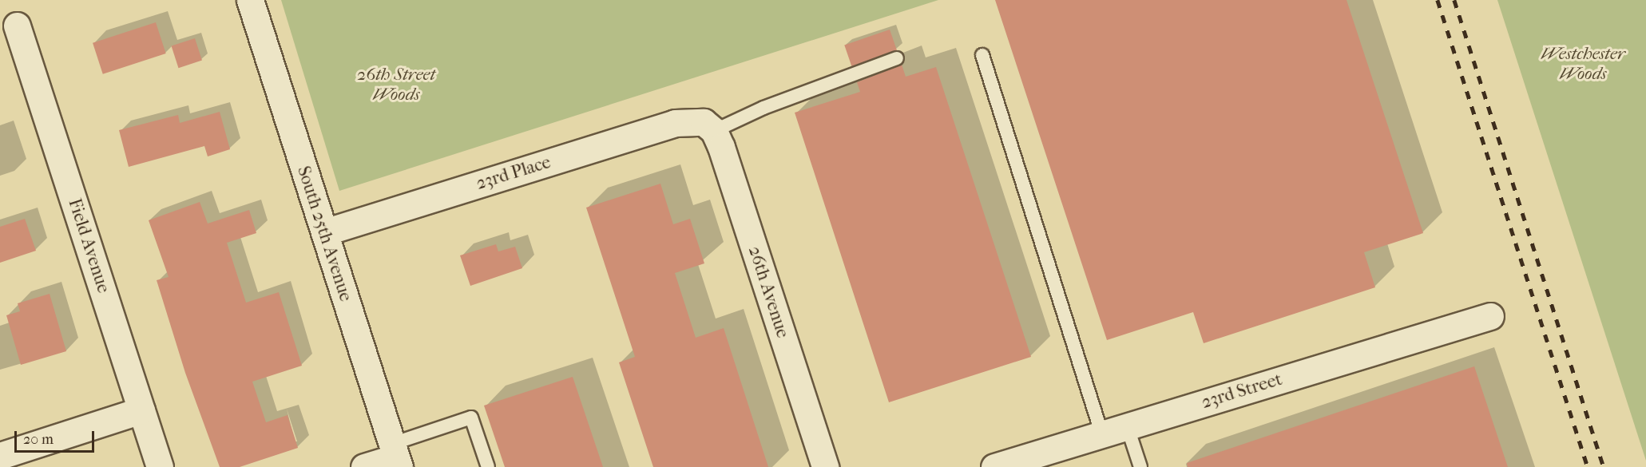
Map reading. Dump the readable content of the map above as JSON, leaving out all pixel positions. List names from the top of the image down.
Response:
{
  "streets": {
    "street": [
      "23rd Place",
      "South 25th Avenue",
      "Field Avenue",
      "26th Avenue",
      "23rd Street"
    ]
  },
  "crossings": [
    ["23rd Place", "South 25th Avenue"],
    ["23rd Place", "26th Avenue"]
  ],
  "parks": ["Westchester Woods", "26th Street Woods"],
  "scale_bar": "20 m"
}
